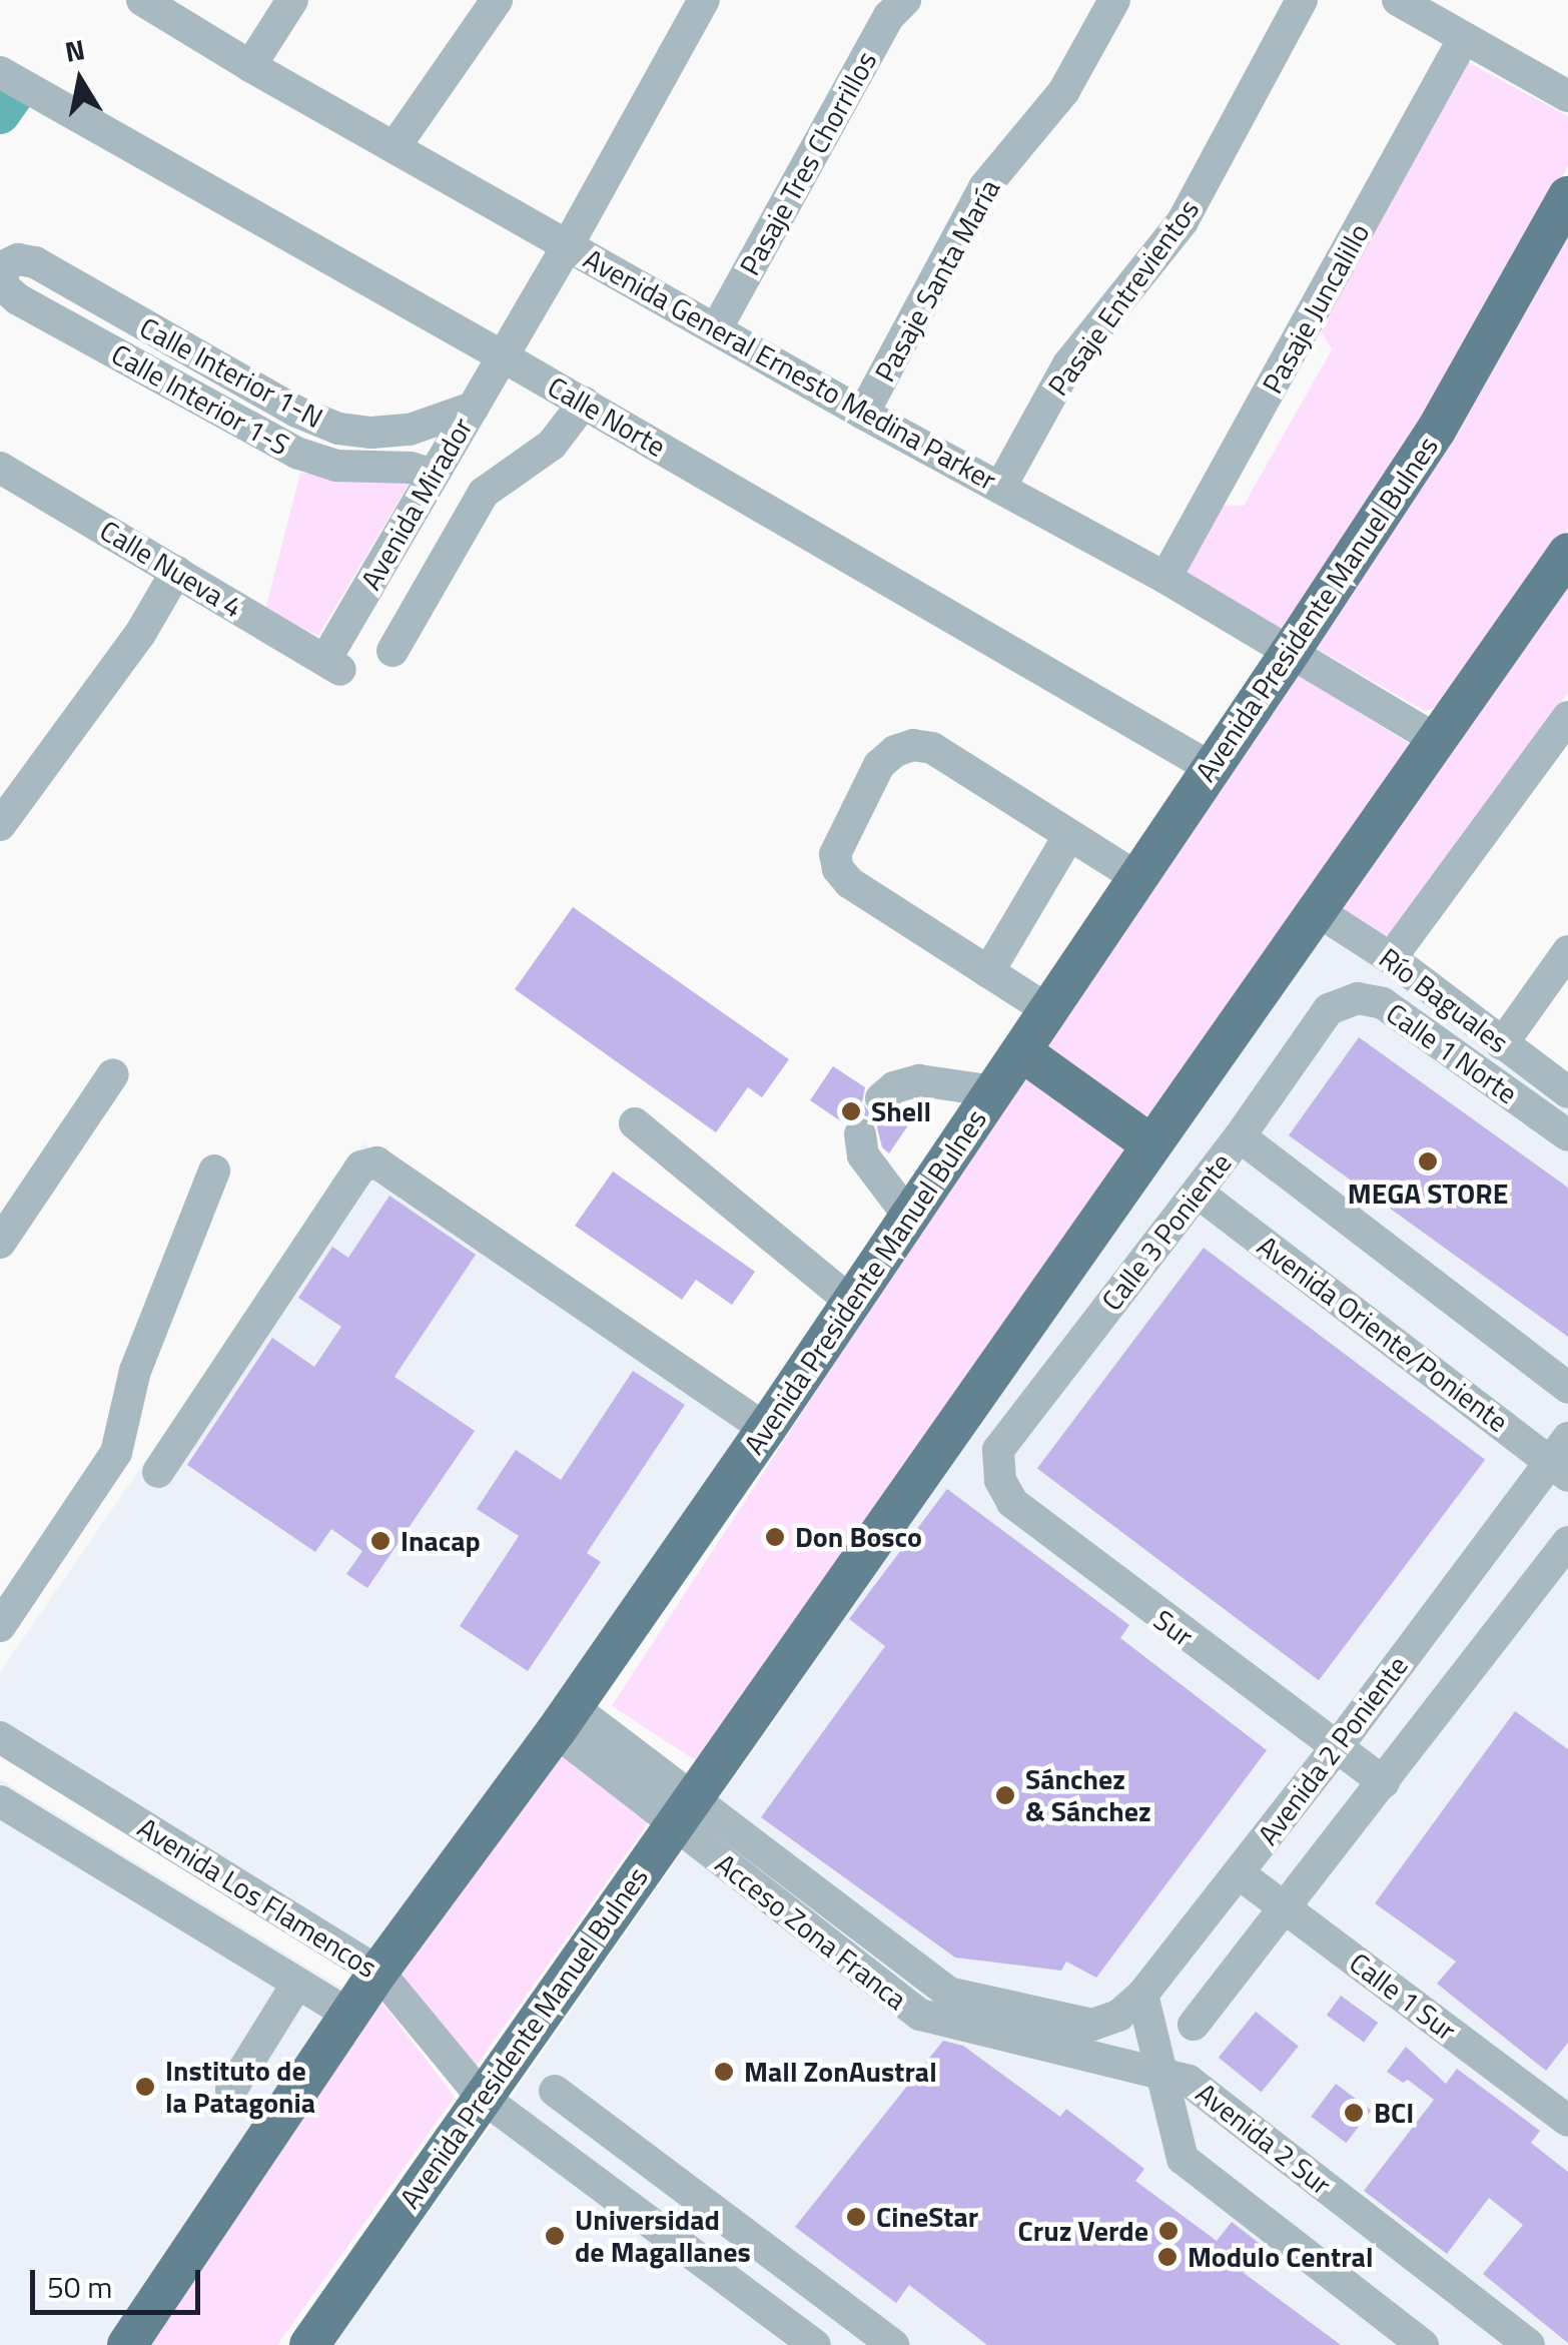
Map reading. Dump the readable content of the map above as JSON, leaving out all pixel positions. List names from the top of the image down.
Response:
{
  "streets": {
    "main road": ["Avenida Presidente Manuel Bulnes"],
    "street": [
      "Pasaje Tres Chorrillos",
      "Pasaje Santa María",
      "Pasaje Entrevientos",
      "Pasaje Juncalillo",
      "Avenida General Ernesto Medina Parker",
      "Calle Interior 1-N",
      "Calle Interior 1-S",
      "Calle Norte",
      "Avenida Mirador",
      "Calle Nueva 4",
      "Río Baguales",
      "Calle 1 Norte",
      "Calle 3 Poniente",
      "Avenida Oriente/Poniente",
      "Sur",
      "Avenida 2 Poniente",
      "Avenida Los Flamencos",
      "Acceso Zona Franca",
      "Calle 1 Sur",
      "Avenida 2 Sur"
    ]
  },
  "crossings": [
    ["Pasaje Tres Chorrillos", "Avenida General Ernesto Medina Parker"],
    ["Pasaje Santa María", "Avenida General Ernesto Medina Parker"],
    ["Pasaje Entrevientos", "Avenida General Ernesto Medina Parker"],
    ["Pasaje Juncalillo", "Avenida General Ernesto Medina Parker"],
    ["Avenida General Ernesto Medina Parker", "Avenida Mirador"],
    ["Avenida General Ernesto Medina Parker", "Avenida Presidente Manuel Bulnes"],
    ["Calle Interior 1-N", "Calle Interior 1-S"],
    ["Calle Interior 1-N", "Avenida Mirador"],
    ["Calle Interior 1-S", "Avenida Mirador"],
    ["Calle Norte", "Avenida Mirador"],
    ["Calle Norte", "Avenida Presidente Manuel Bulnes"],
    ["Avenida Mirador", "Calle Nueva 4"],
    ["Avenida Presidente Manuel Bulnes", "Río Baguales"],
    ["Avenida Presidente Manuel Bulnes", "Avenida Los Flamencos"],
    ["Avenida Presidente Manuel Bulnes", "Acceso Zona Franca"],
    ["Calle 1 Norte", "Calle 3 Poniente"],
    ["Calle 3 Poniente", "Avenida Oriente/Poniente"],
    ["Calle 3 Poniente", "Sur"],
    ["Avenida Oriente/Poniente", "Avenida 2 Poniente"],
    ["Sur", "Avenida 2 Poniente"],
    ["Avenida 2 Poniente", "Acceso Zona Franca"],
    ["Avenida 2 Poniente", "Calle 1 Sur"],
    ["Acceso Zona Franca", "Avenida 2 Sur"]
  ],
  "places": [
    "Shell",
    "MEGA STORE",
    "Don Bosco",
    "Inacap",
    "Sánchez & Sánchez",
    "Mall ZonAustral",
    "Instituto de la Patagonia",
    "BCI",
    "CineStar",
    "Cruz Verde",
    "Universidad de Magallanes",
    "Modulo Central"
  ],
  "scale_bar": "50 m",
  "north": "top"
}
